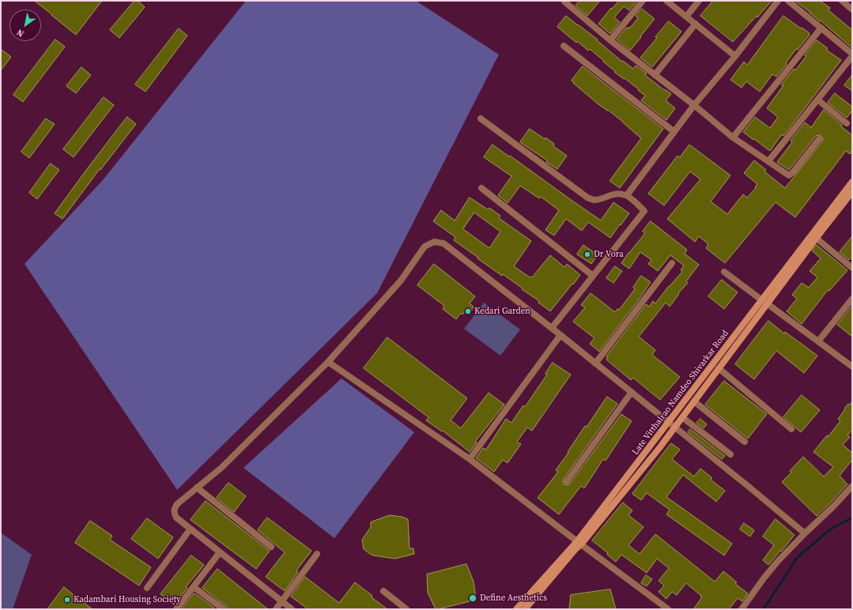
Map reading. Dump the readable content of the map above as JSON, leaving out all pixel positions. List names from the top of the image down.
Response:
{
  "streets": {
    "main road": ["Late Vitthalrao Namdeo Shivarkar Road"]
  },
  "places": [
    "Dr Vora",
    "Kedari Garden",
    "Define Aesthetics",
    "Kadambari Housing Society"
  ],
  "north": "bottom left"
}
